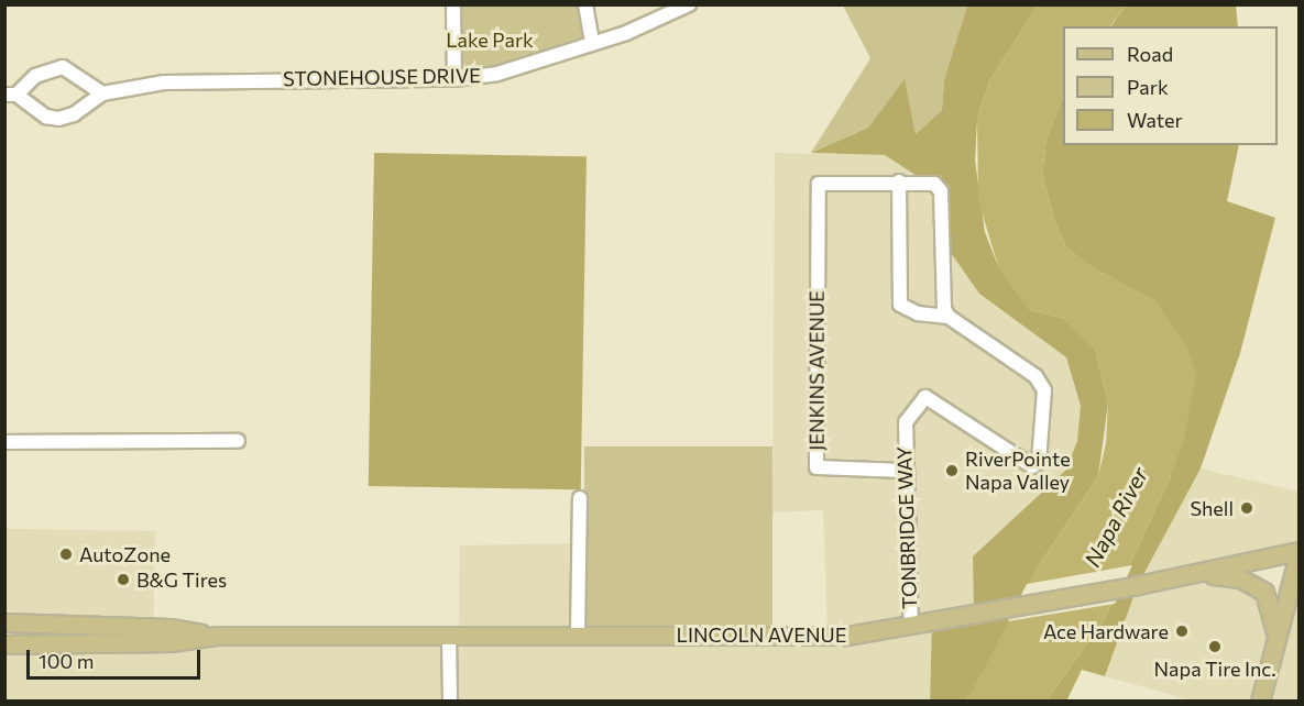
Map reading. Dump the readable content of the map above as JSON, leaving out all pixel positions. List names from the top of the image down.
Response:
{
  "streets": {
    "main road": ["LINCOLN AVENUE"],
    "street": ["STONEHOUSE DRIVE", "JENKINS AVENUE", "TONBRIDGE WAY"]
  },
  "crossings": [
    ["JENKINS AVENUE", "TONBRIDGE WAY"],
    ["TONBRIDGE WAY", "LINCOLN AVENUE"]
  ],
  "water": ["Napa River"],
  "parks": ["Lake Park"],
  "places": [
    "RiverPointe Napa Valley",
    "Shell",
    "AutoZone",
    "B&G Tires",
    "Ace Hardware",
    "Napa Tire Inc."
  ],
  "legend": ["Road", "Park", "Water"],
  "scale_bar": "100 m"
}
